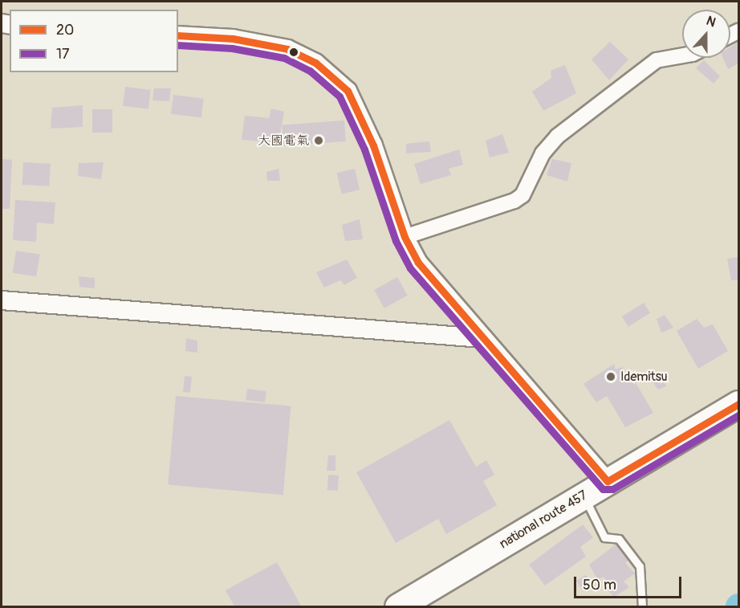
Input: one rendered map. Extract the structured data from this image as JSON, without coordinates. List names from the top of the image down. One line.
{"streets":{"highway":["national route 457"]},"places":["大國電氣","Idemitsu"],"lines":["transit line 20","transit line 17"],"legend":["20","17"],"scale_bar":"50 m","north":"top"}
